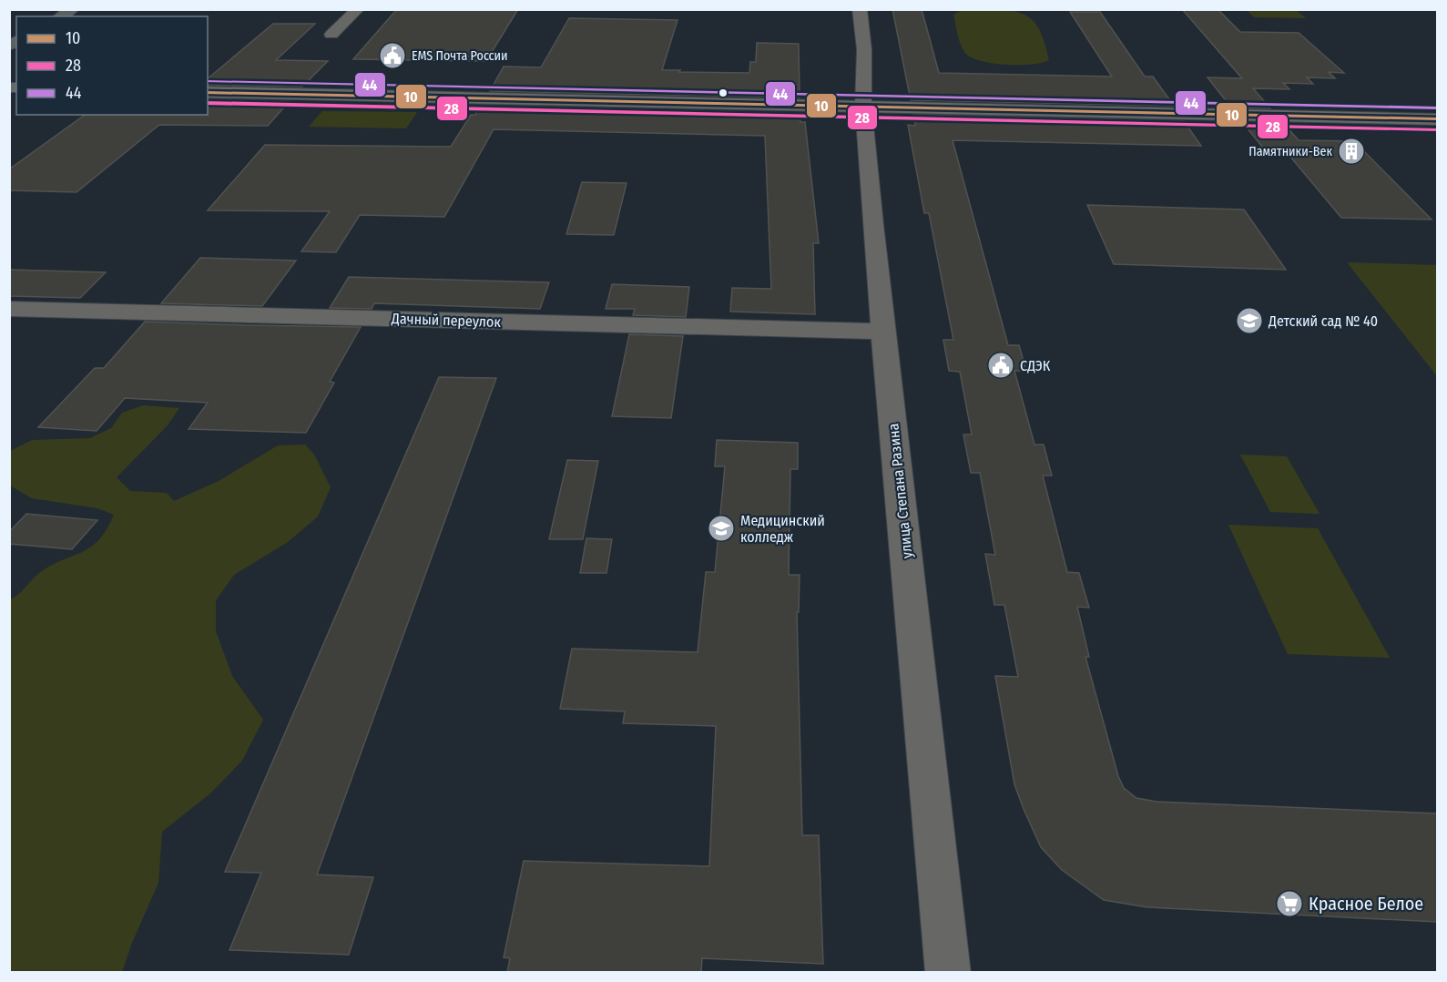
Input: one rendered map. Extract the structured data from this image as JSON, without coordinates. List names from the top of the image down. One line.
{"streets":{"street":["Дачный переулок","улица Степана Разина"]},"crossings":[["Дачный переулок","улица Степана Разина"]],"places":{"public building":["EMS Почта России","СДЭК"],"building":["Памятники-Век"],"school or university":["Детский сад № 40","Медицинский колледж"],"supermarket":["Красное Белое"]},"lines":["transit line 44","transit line 10","transit line 28"],"legend":["10","28","44"]}
